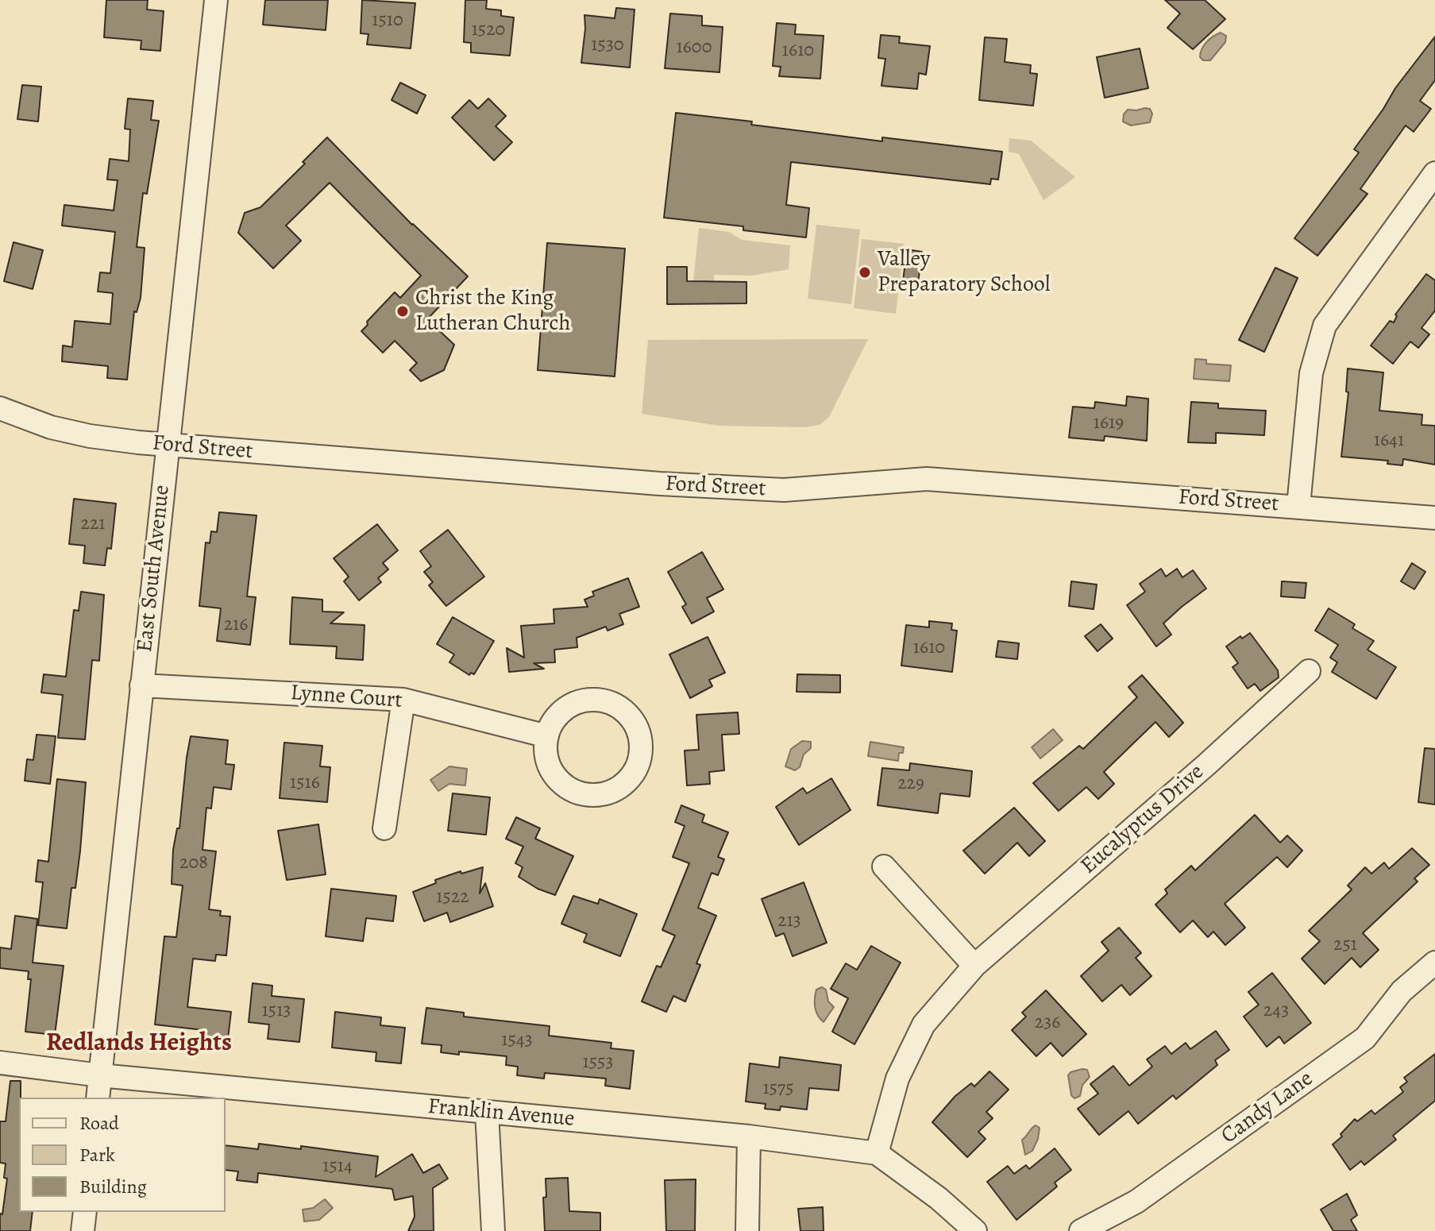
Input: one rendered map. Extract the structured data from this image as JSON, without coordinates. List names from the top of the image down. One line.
{"streets":{"street":["Ford Street","East South Avenue","Lynne Court","Eucalyptus Drive","Candy Lane","Franklin Avenue"]},"crossings":[["Ford Street","East South Avenue"],["East South Avenue","Lynne Court"],["East South Avenue","Franklin Avenue"],["Eucalyptus Drive","Franklin Avenue"]],"districts":["Redlands Heights"],"places":["Valley Preparatory School","Christ the King Lutheran Church"],"house_numbers":["1510","1520","1530","1600","1610","1619","1641","221","216","1610","1516","229","208","1522","213","251","1513","243","236","1543","1553","1575","1514"],"legend":["Road","Park","Building"]}
